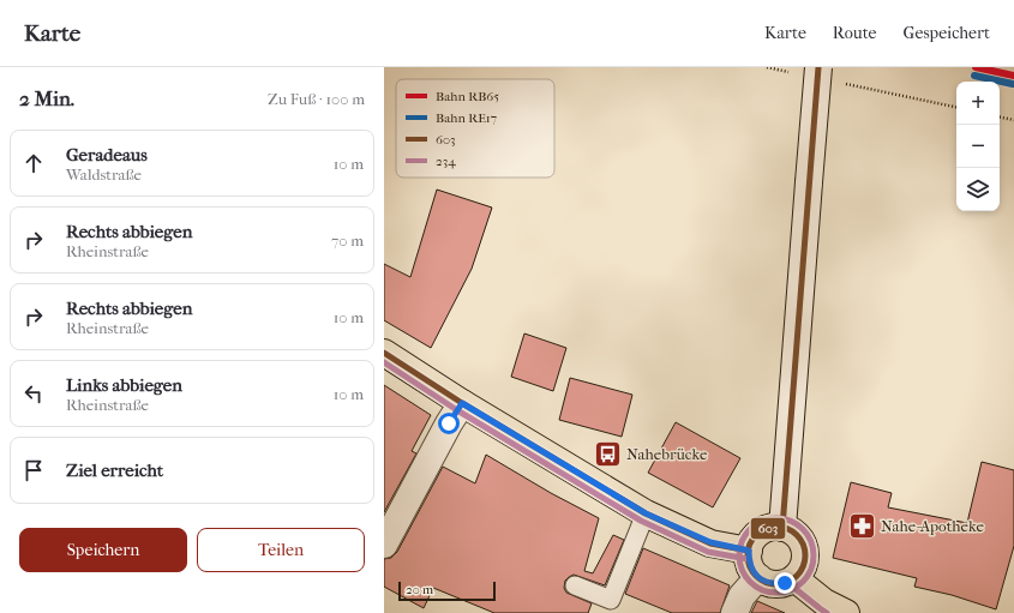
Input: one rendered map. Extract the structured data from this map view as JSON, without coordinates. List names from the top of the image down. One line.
{"places":{"bus stop":["Nahebrücke"],"pharmacy":["Nahe-Apotheke"]},"lines":["rail line RB65","transit line 603","rail line RE17","transit line 234"],"legend":["Bahn RB65","Bahn RE17","603","234"],"scale_bar":"20 m","page":{"header":"Karte","nav":["Karte","Route","Gespeichert"],"heading":["2 Min.","Zu Fuß · 100 m"],"map_buttons":["+","−"],"list":[["Geradeaus","Waldstraße","10 m"],["Rechts abbiegen","Rheinstraße","70 m"],["Rechts abbiegen","Rheinstraße","10 m"],["Links abbiegen","Rheinstraße","10 m"],"Ziel erreicht"],"buttons":["Speichern","Teilen"],"scale":"20 m"}}
